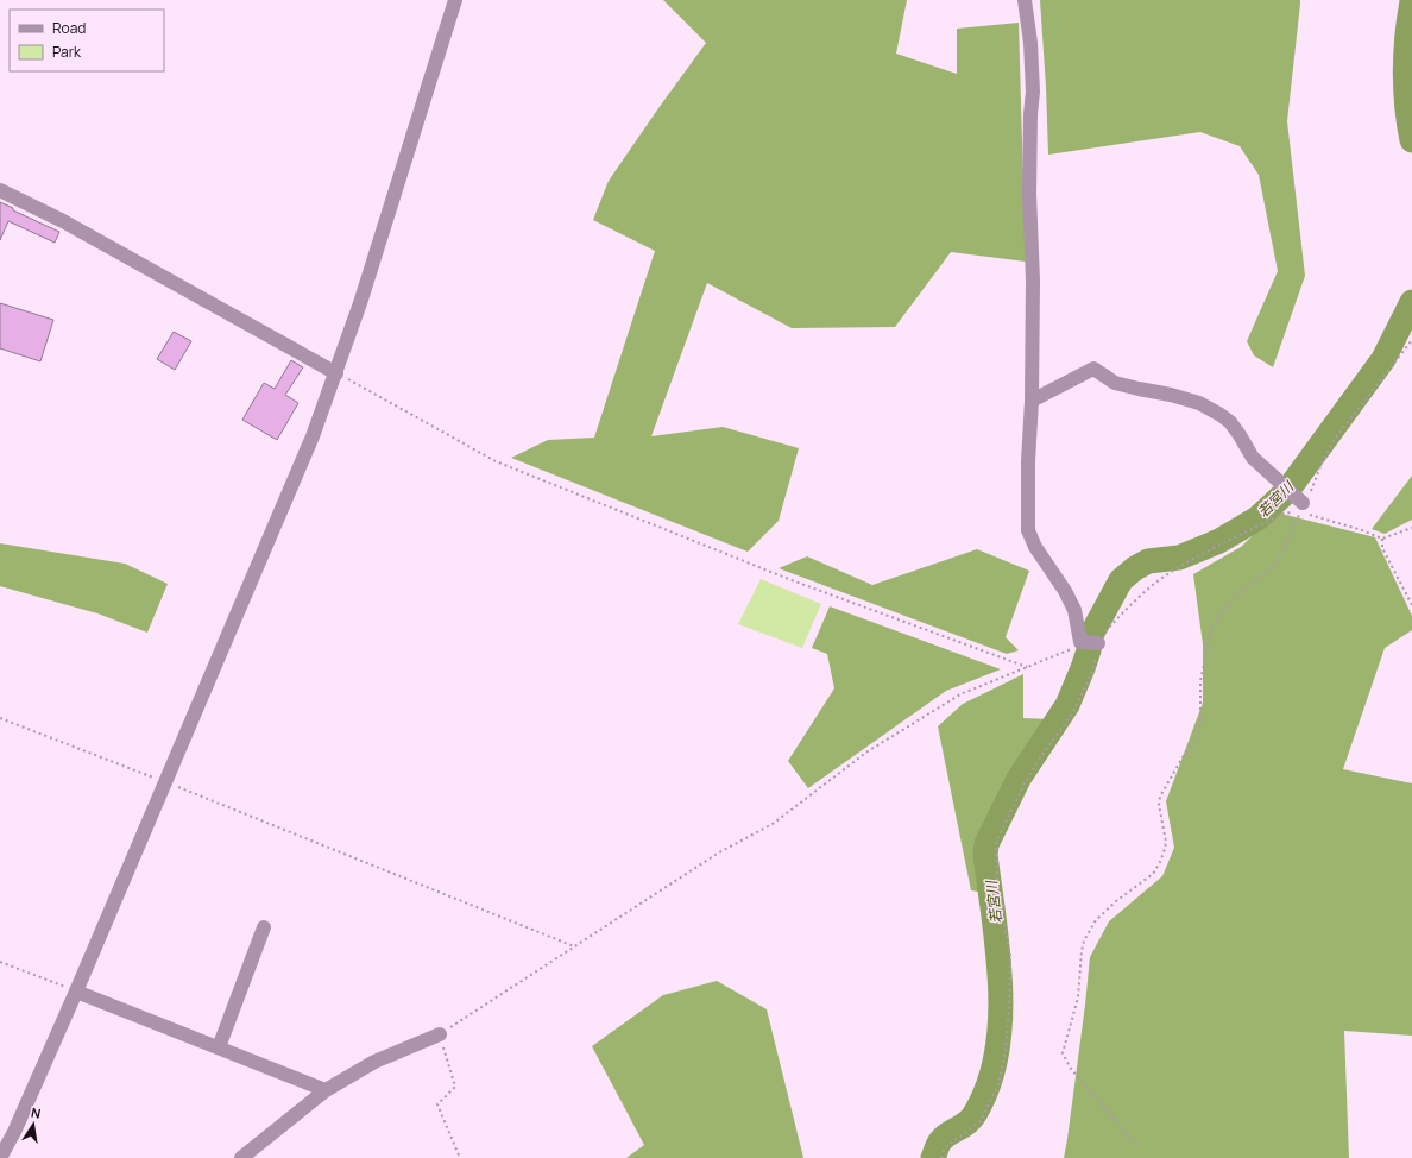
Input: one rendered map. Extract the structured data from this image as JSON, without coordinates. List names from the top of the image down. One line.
{"water":["若宮川"],"legend":["Road","Park"],"north":"top"}
